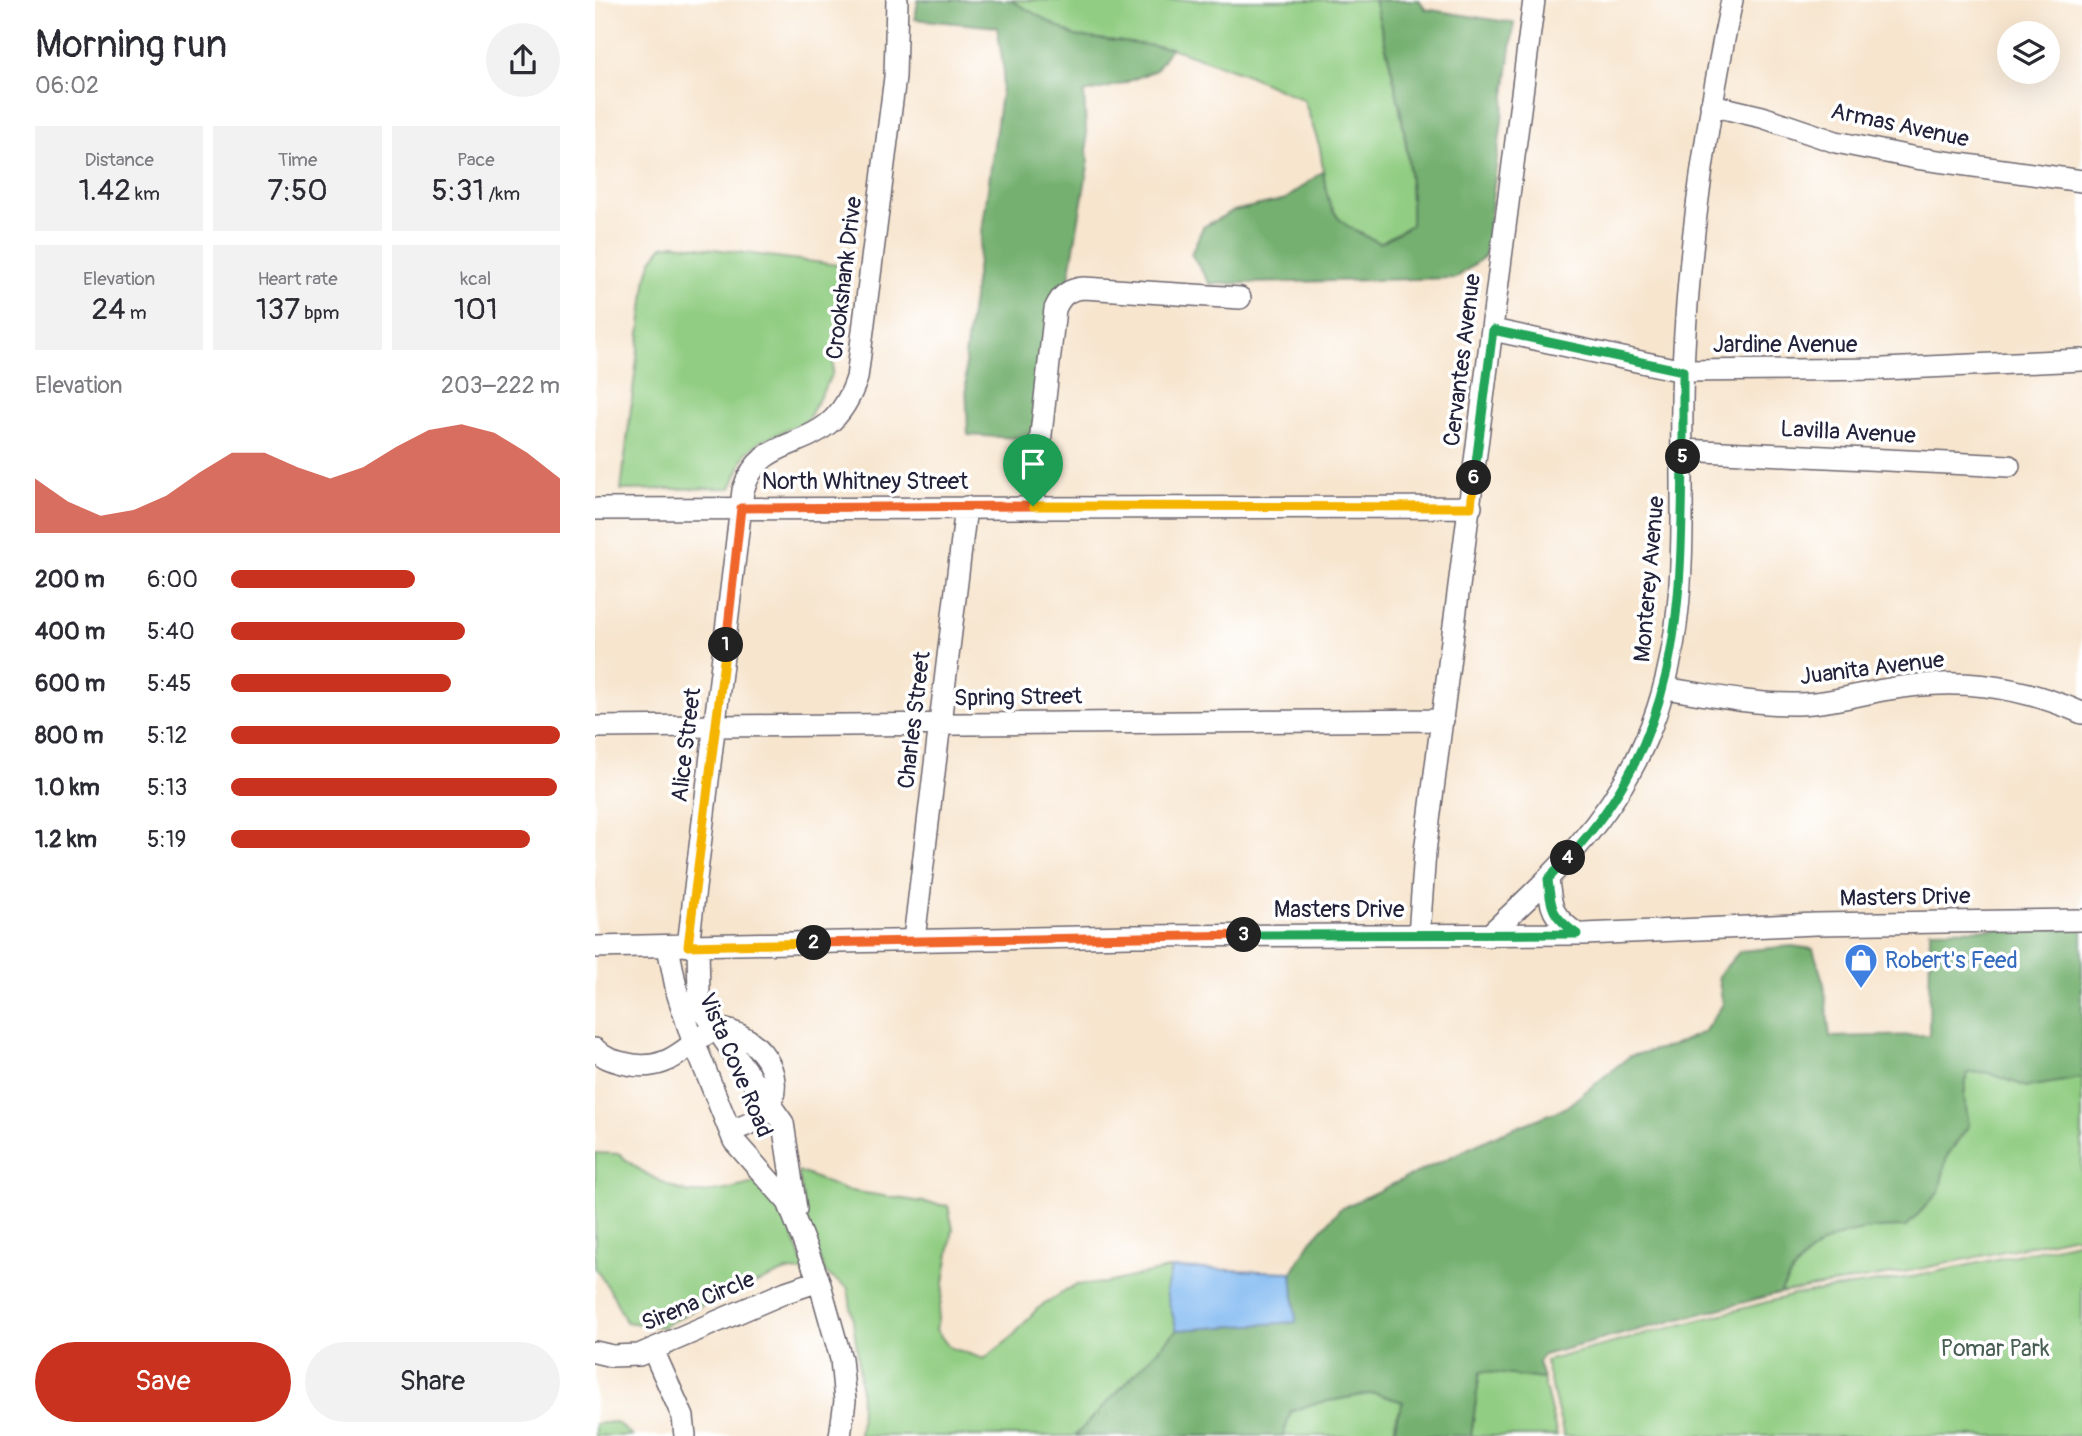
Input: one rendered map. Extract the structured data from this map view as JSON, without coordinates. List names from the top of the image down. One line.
{"streets":{"street":["Armas Avenue","Crookshank Drive","Jardine Avenue","Cervantes Avenue","Lavilla Avenue","North Whitney Street","Monterey Avenue","Juanita Avenue","Spring Street","Charles Street","Alice Street","Masters Drive","Vista Cove Road","Sirena Circle"]},"crossings":[["Armas Avenue","Monterey Avenue"],["Crookshank Drive","North Whitney Street"],["Crookshank Drive","Alice Street"],["Jardine Avenue","Cervantes Avenue"],["Jardine Avenue","Monterey Avenue"],["Cervantes Avenue","North Whitney Street"],["Cervantes Avenue","Spring Street"],["Cervantes Avenue","Masters Drive"],["Lavilla Avenue","Monterey Avenue"],["North Whitney Street","Charles Street"],["North Whitney Street","Alice Street"],["Monterey Avenue","Juanita Avenue"],["Monterey Avenue","Masters Drive"],["Spring Street","Charles Street"],["Spring Street","Alice Street"],["Charles Street","Masters Drive"],["Alice Street","Masters Drive"],["Alice Street","Vista Cove Road"],["Masters Drive","Vista Cove Road"],["Vista Cove Road","Sirena Circle"]],"parks":["Pomar Park"],"places":{"shop":["Robert's Feed"]},"page":{"heading":["Morning run","06:02"],"stats":[["Distance","1.42 km"],["Time","7:50"],["Pace","5:31 /km"],["Elevation","24 m"],["Heart rate","137 bpm"],["kcal","101"]],"chart":["Elevation","203–222 m"],"pins":["5","6","1","4","3","2"],"list":[{"name":"200 m","note":"6:00"},{"name":"400 m","note":"5:40"},{"name":"600 m","note":"5:45"},{"name":"800 m","note":"5:12"},{"name":"1.0 km","note":"5:13"},{"name":"1.2 km","note":"5:19"}],"buttons":["Save","Share"]}}
